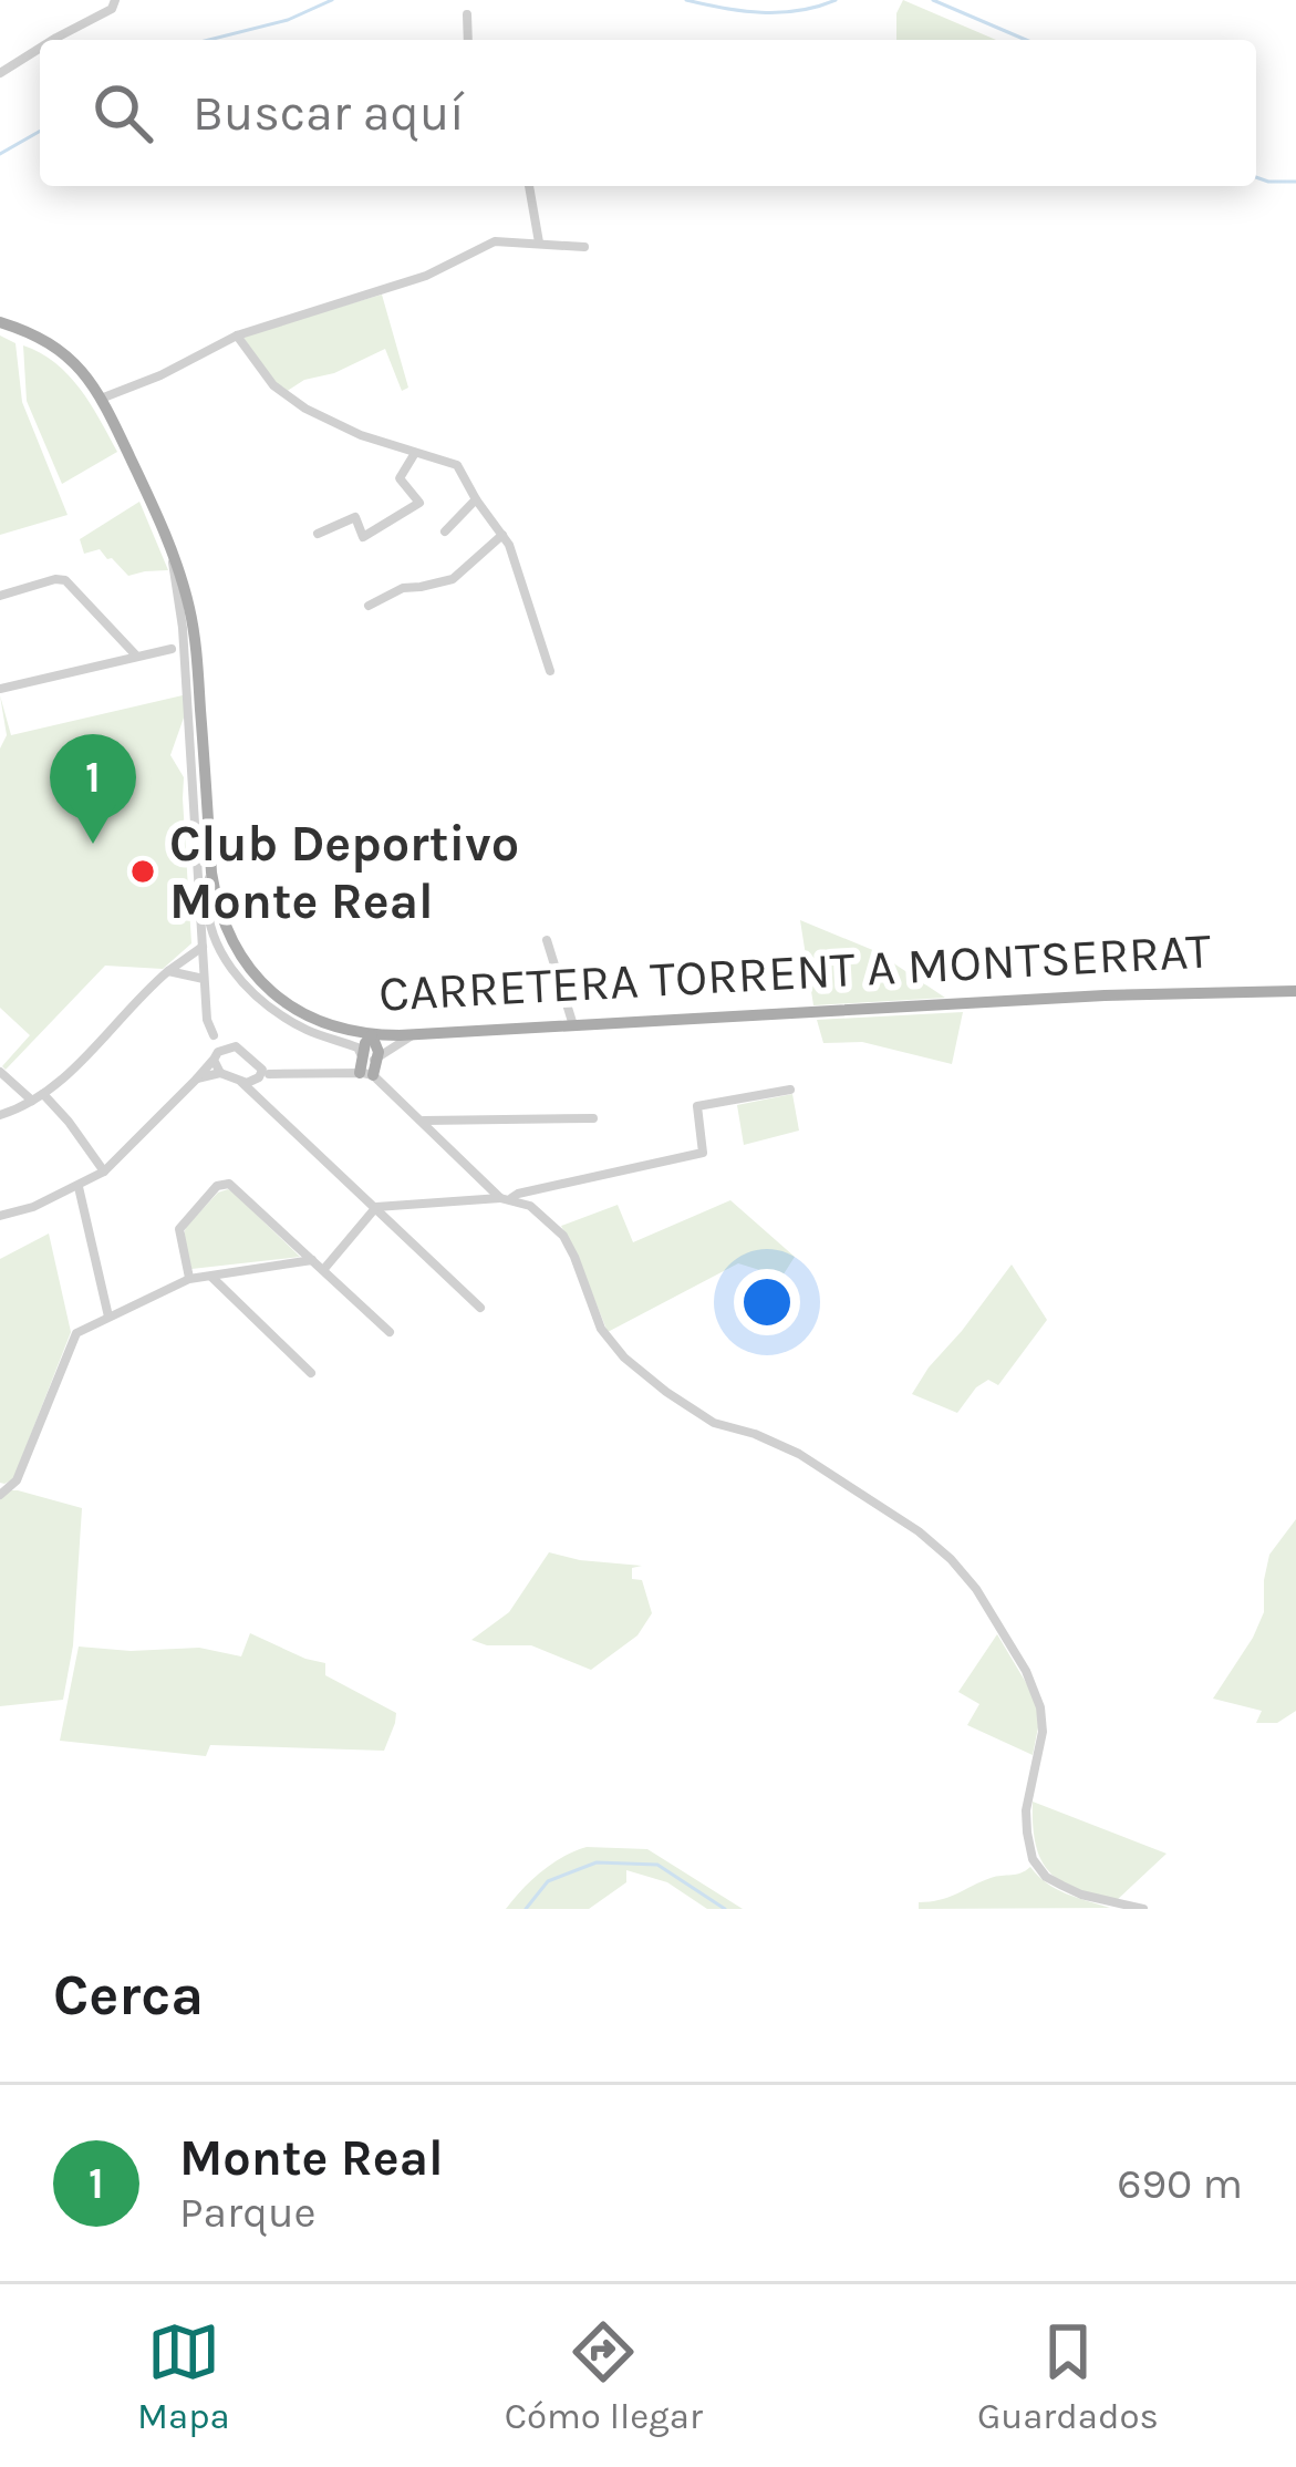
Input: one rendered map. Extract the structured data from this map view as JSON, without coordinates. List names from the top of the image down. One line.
{"streets":{"main road":["CARRETERA TORRENT A MONTSERRAT"]},"places":["Club Deportivo Monte Real"],"page":{"search":"Buscar aquí","pins":"1","heading":"Cerca","list":[{"mark":"1","name":"Monte Real","note":"Parque","value":"690 m"}],"nav":["Mapa","Cómo llegar","Guardados"]}}
